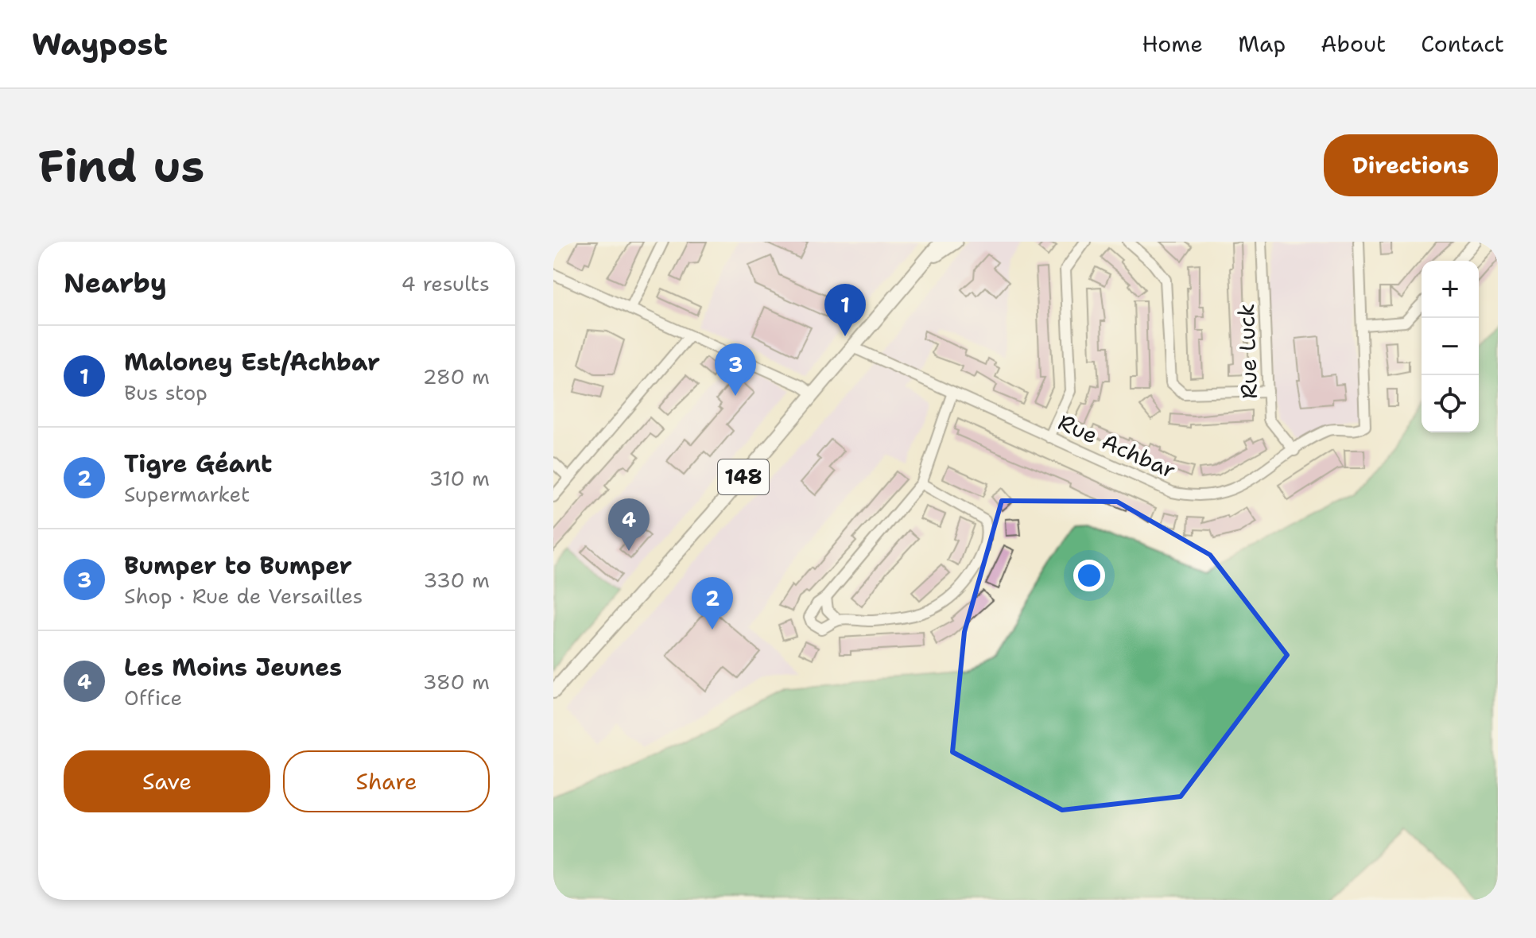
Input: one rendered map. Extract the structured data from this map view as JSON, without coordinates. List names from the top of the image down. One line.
{"streets":{"main road":["148"],"street":["Rue Luck","Rue Achbar"]},"crossings":[["Rue Luck","Rue Achbar"],["Rue Achbar","148"]],"page":{"header":"Waypost","nav":["Home","Map","About","Contact"],"buttons":["Directions",["Save","Share"]],"title":"Find us","heading":["Nearby","4 results"],"map_buttons":["+","−"],"pins":["1","3","4","2"],"list":[{"mark":"1","name":"Maloney Est/Achbar","note":"Bus stop","value":"280 m"},{"mark":"2","name":"Tigre Géant","note":"Supermarket","value":"310 m"},{"mark":"3","name":"Bumper to Bumper","note":"Shop · Rue de Versailles","value":"330 m"},{"mark":"4","name":"Les Moins Jeunes","note":"Office","value":"380 m"}]}}
